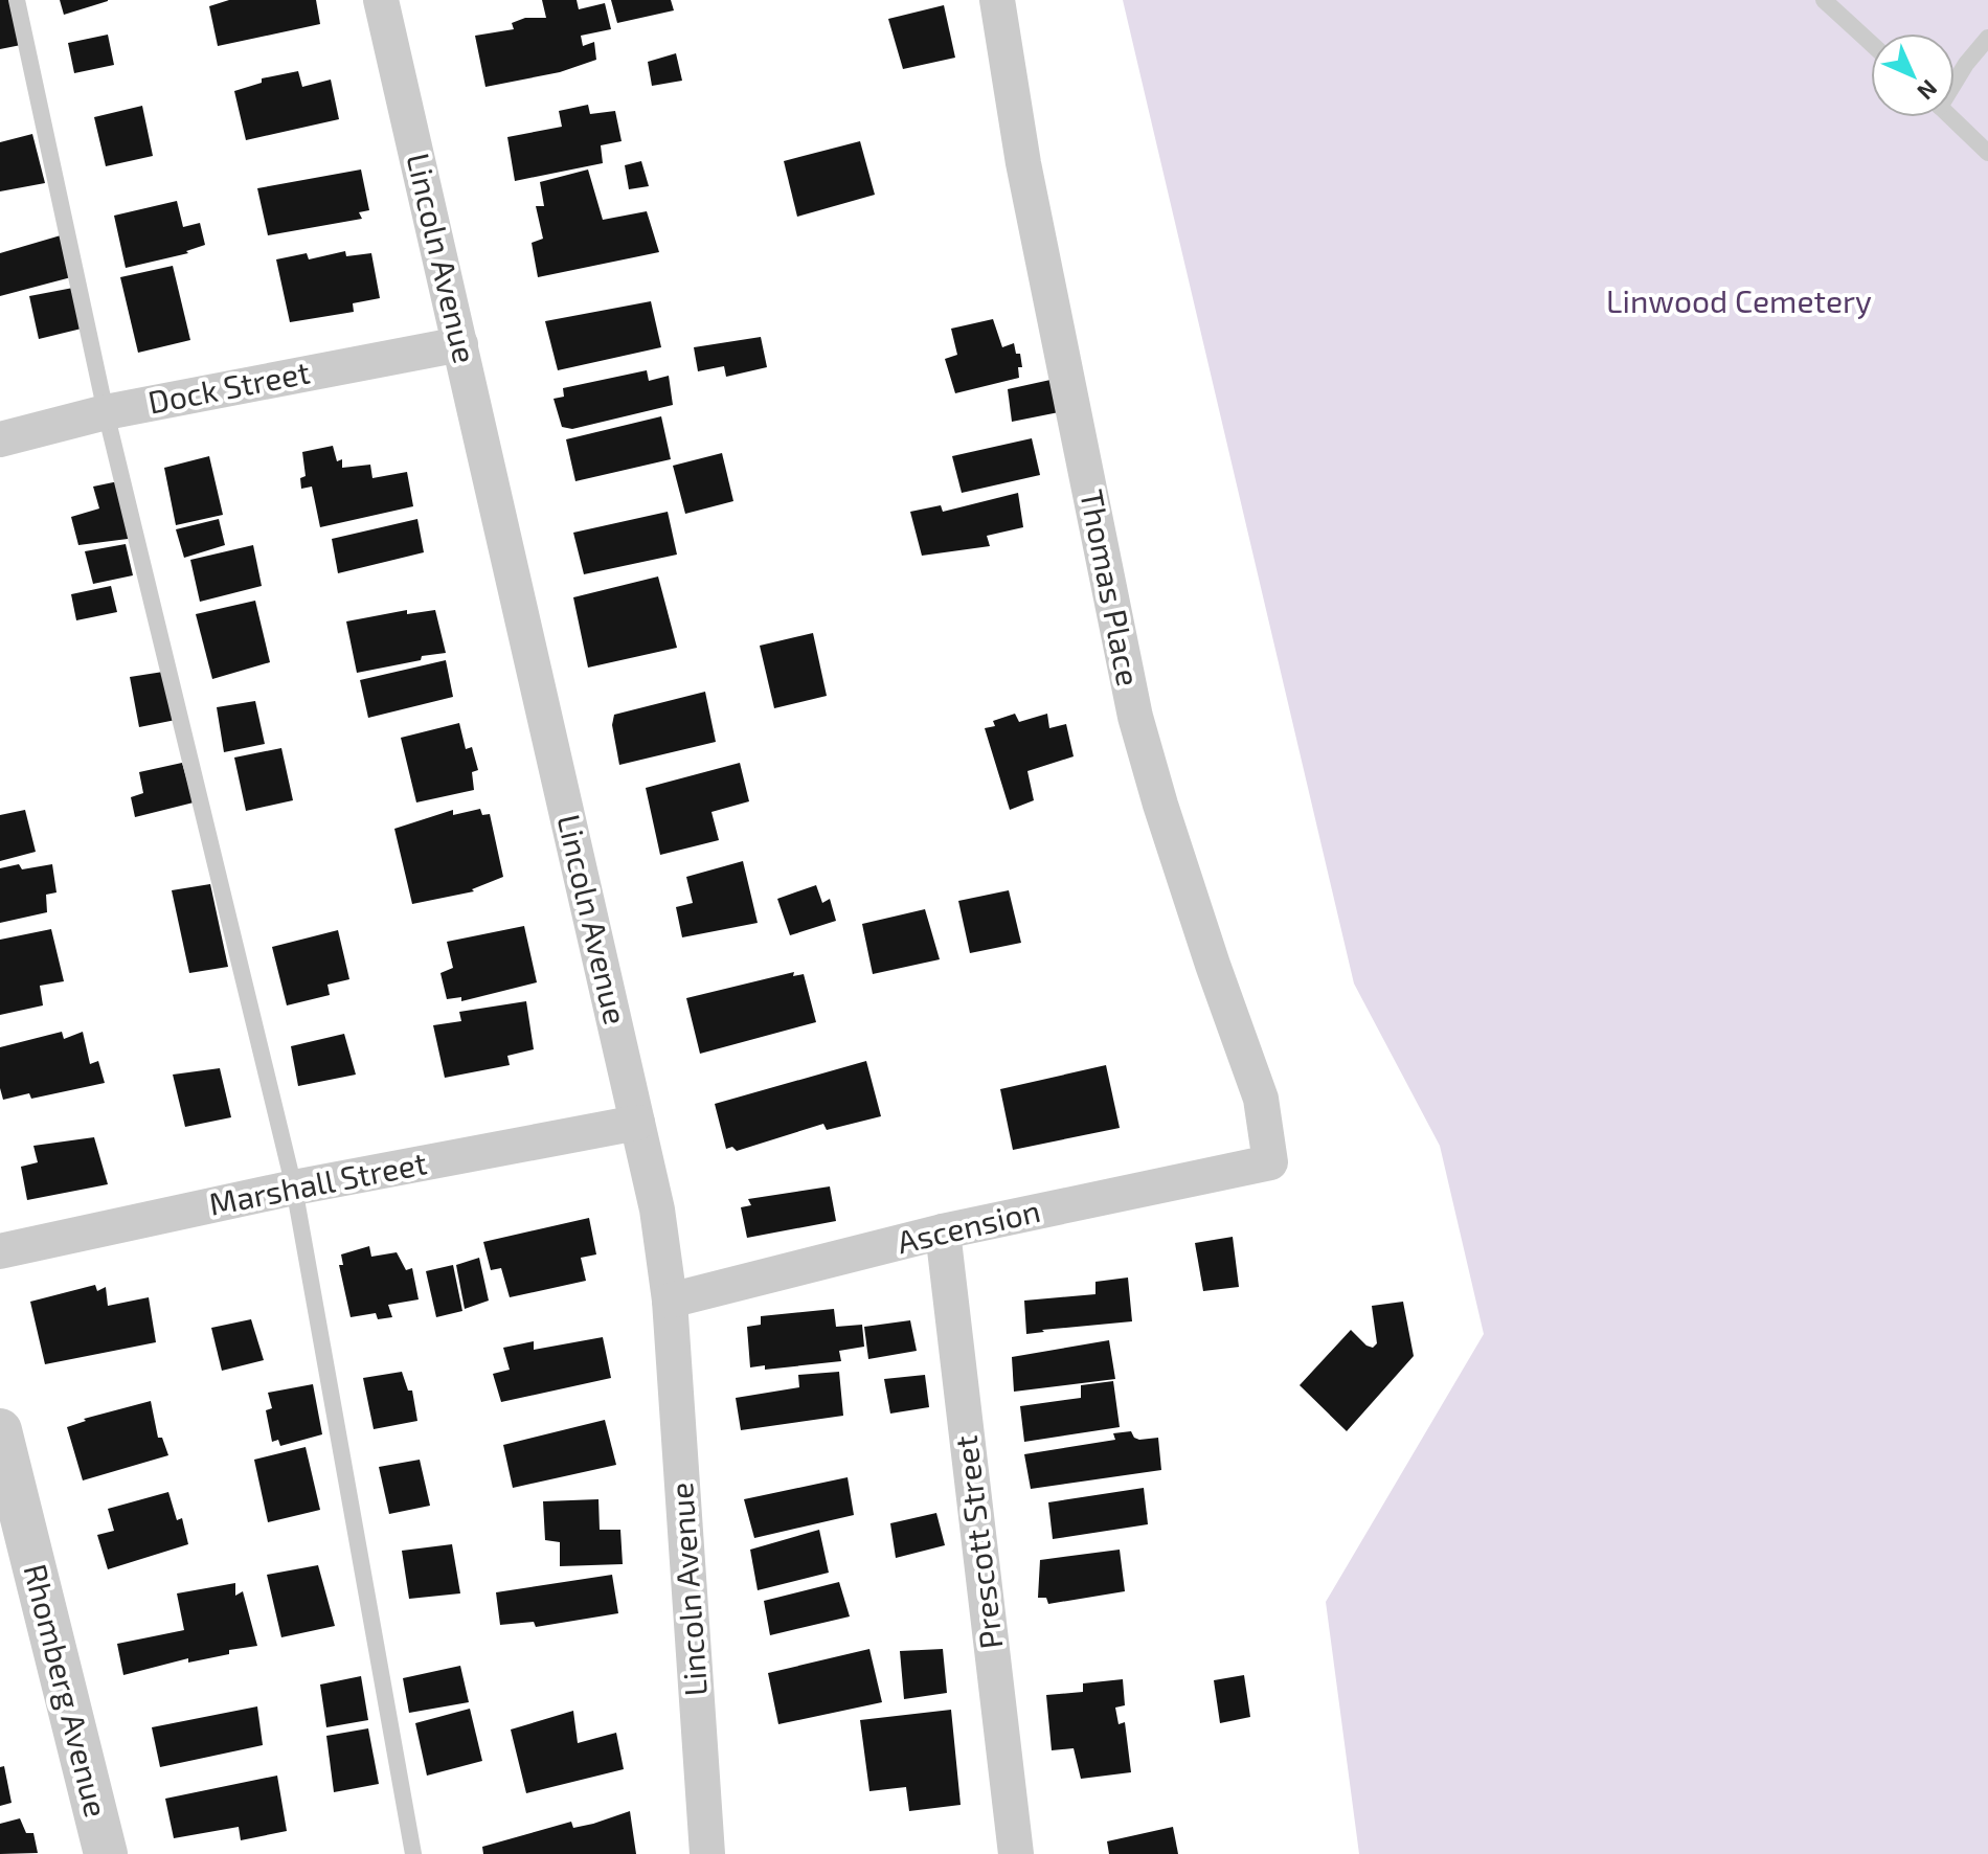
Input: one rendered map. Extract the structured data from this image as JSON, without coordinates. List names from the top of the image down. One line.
{"streets":{"street":["Lincoln Avenue","Dock Street","Thomas Place","Marshall Street","Ascension","Prescott Street","Rhomberg Avenue"]},"crossings":[["Lincoln Avenue","Dock Street"],["Lincoln Avenue","Marshall Street"],["Lincoln Avenue","Ascension"],["Thomas Place","Ascension"],["Ascension","Prescott Street"]],"parks":["Linwood Cemetery"],"north":"bottom right"}
